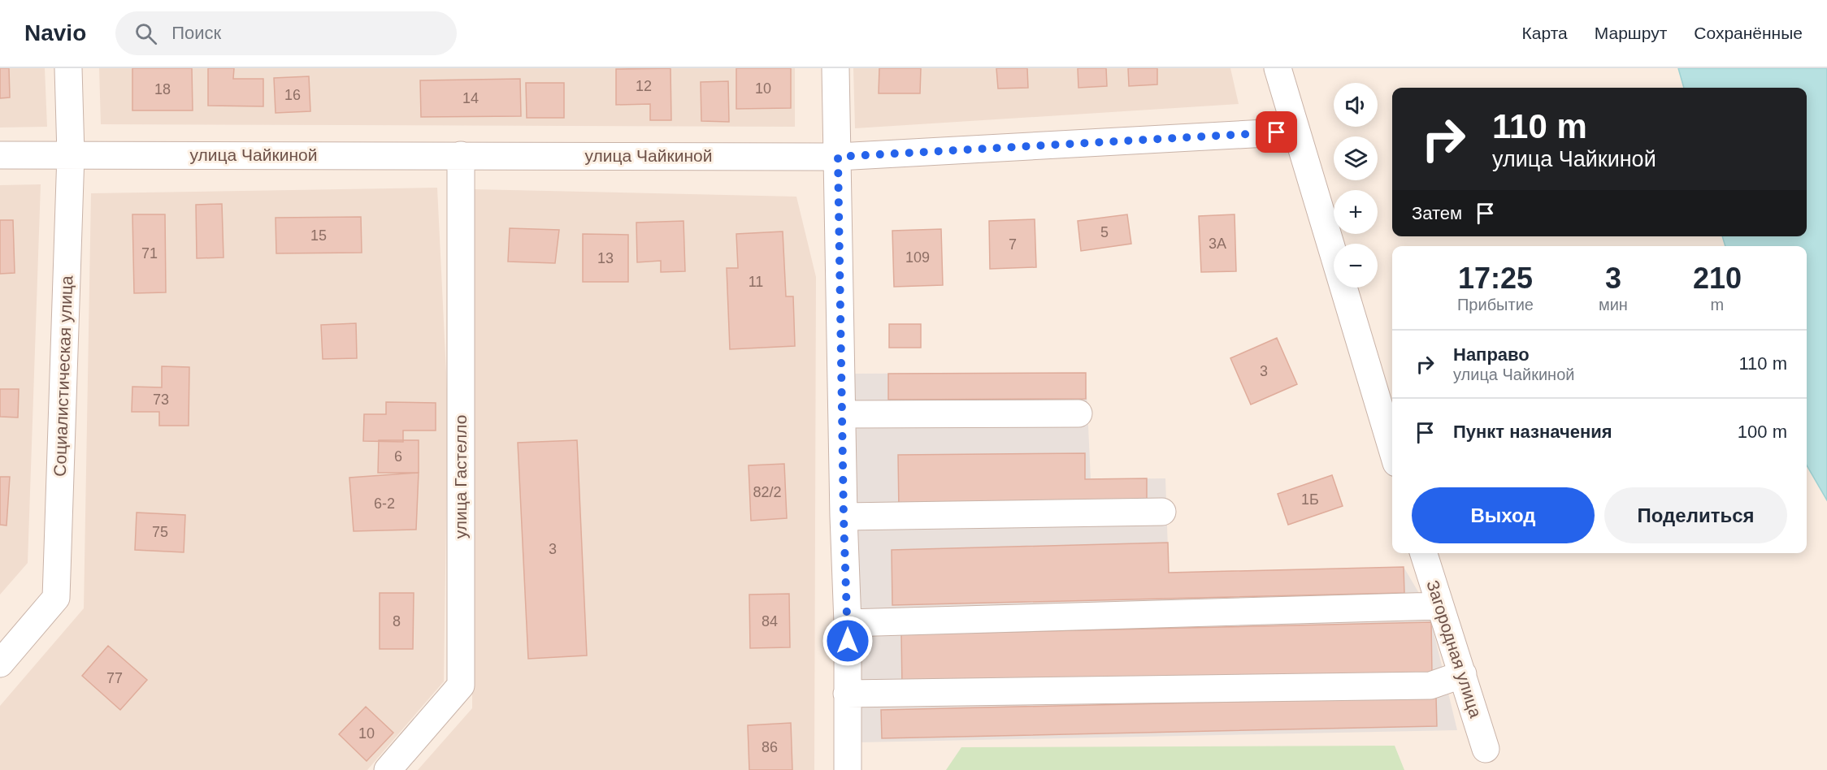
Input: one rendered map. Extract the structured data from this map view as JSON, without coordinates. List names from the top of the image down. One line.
{"streets":{"street":["улица Чайкиной","Социалистическая улица","улица Гастелло","Загородная улица"]},"crossings":[["улица Чайкиной","Социалистическая улица"],["улица Чайкиной","улица Гастелло"]],"house_numbers":["12","10","18","16","14","5","15","3А","7","71","109","13","11","3","73","6","82/2","1Б","6-2","75","3","8","84","77","10","86"],"page":{"header":"Navio","search":"Поиск","nav":["Карта","Маршрут","Сохранённые"],"map_buttons":["+","−"],"turn":["110 m","улица Чайкиной"],"then":"Затем","eta":["17:25","Прибытие","3","мин","210","m"],"list":[{"name":"Направо","note":"улица Чайкиной","value":"110 m"},{"name":"Пункт назначения","value":"100 m"}],"buttons":["Выход","Поделиться"]}}
